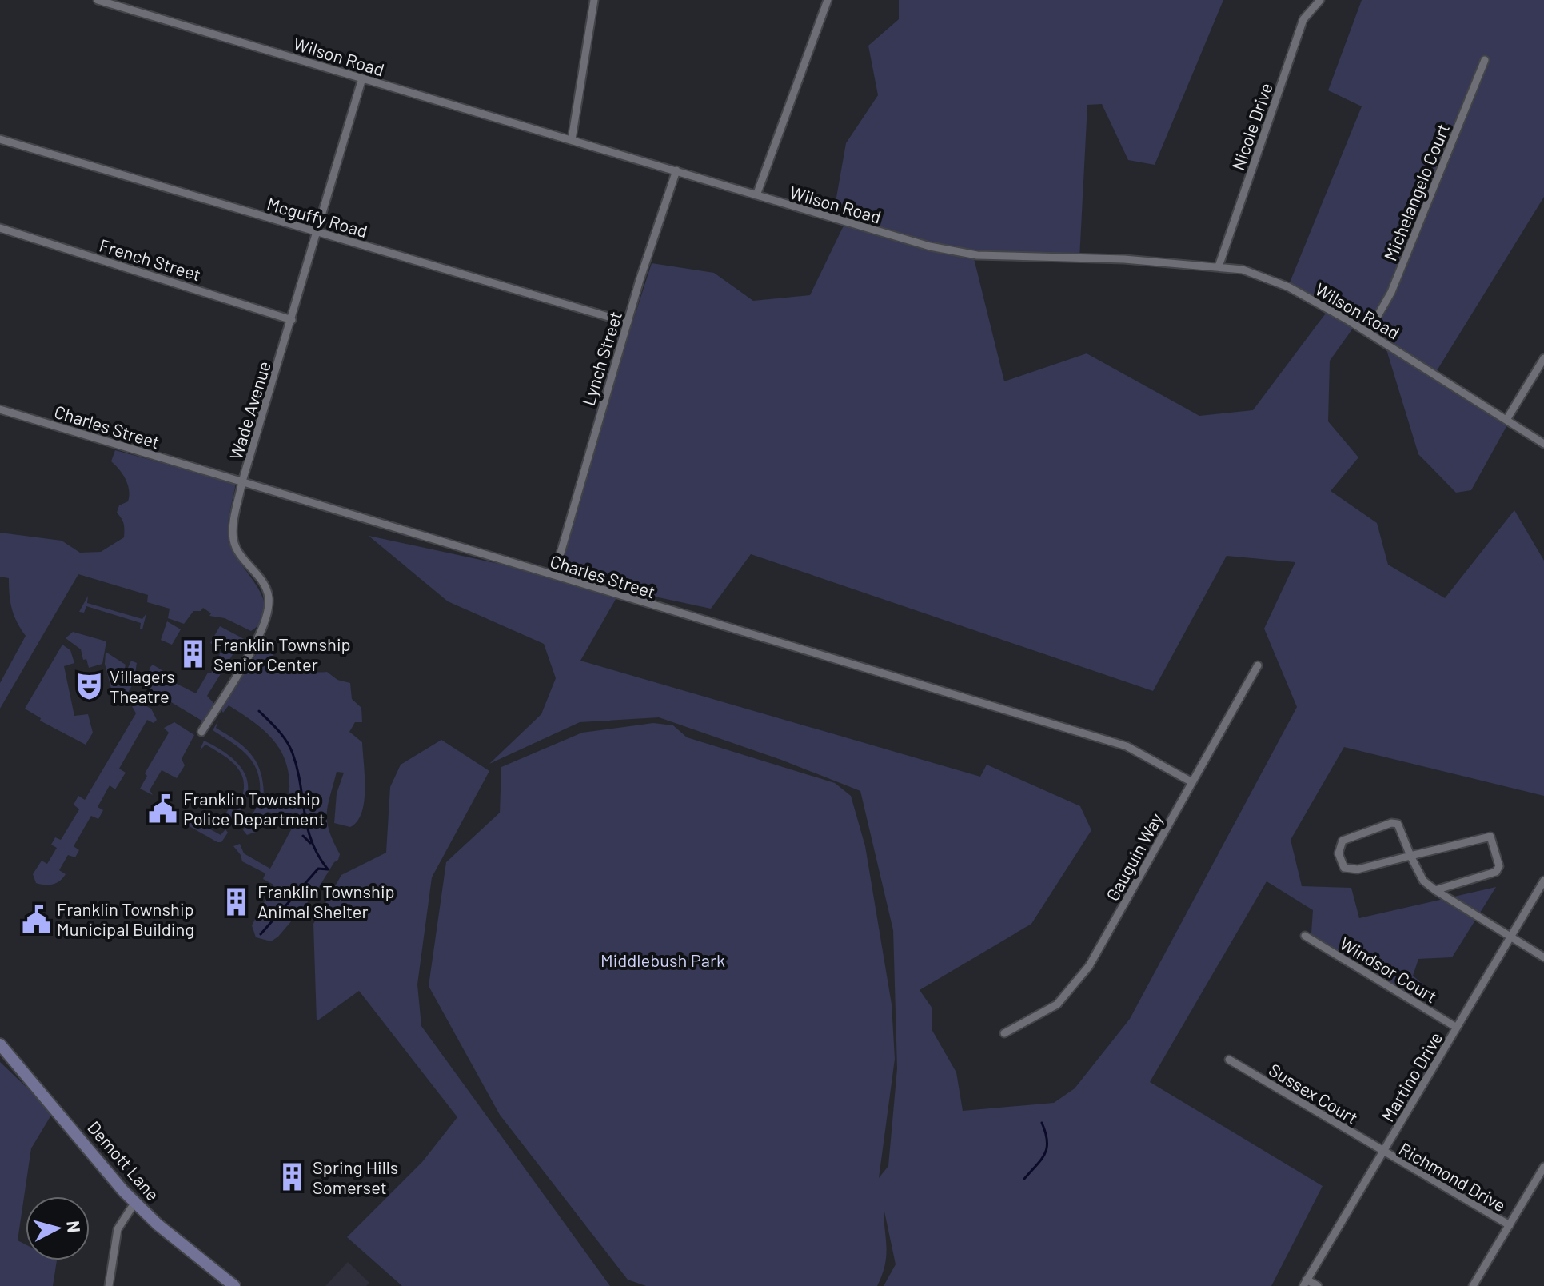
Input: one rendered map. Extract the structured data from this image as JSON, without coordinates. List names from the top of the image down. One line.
{"streets":{"street":["Wilson Road","Nicole Drive","Michelangelo Court","Mcguffy Road","French Street","Lynch Street","Wade Avenue","Charles Street","Gauguin Way","Windsor Court","Martino Drive","Sussex Court","Demott Lane","Richmond Drive"]},"crossings":[["Wilson Road","Nicole Drive"],["Wilson Road","Michelangelo Court"],["Wilson Road","Lynch Street"],["Wilson Road","Wade Avenue"],["Mcguffy Road","Lynch Street"],["Mcguffy Road","Wade Avenue"],["French Street","Wade Avenue"],["Wade Avenue","Charles Street"],["Charles Street","Gauguin Way"],["Windsor Court","Martino Drive"],["Martino Drive","Sussex Court"],["Martino Drive","Richmond Drive"],["Sussex Court","Richmond Drive"]],"parks":["Middlebush Park"],"places":{"building":["Franklin Township Senior Center","Franklin Township Animal Shelter","Spring Hills Somerset"],"theatre":["Villagers Theatre"],"public building":["Franklin Township Police Department","Franklin Township Municipal Building"]},"north":"right"}
